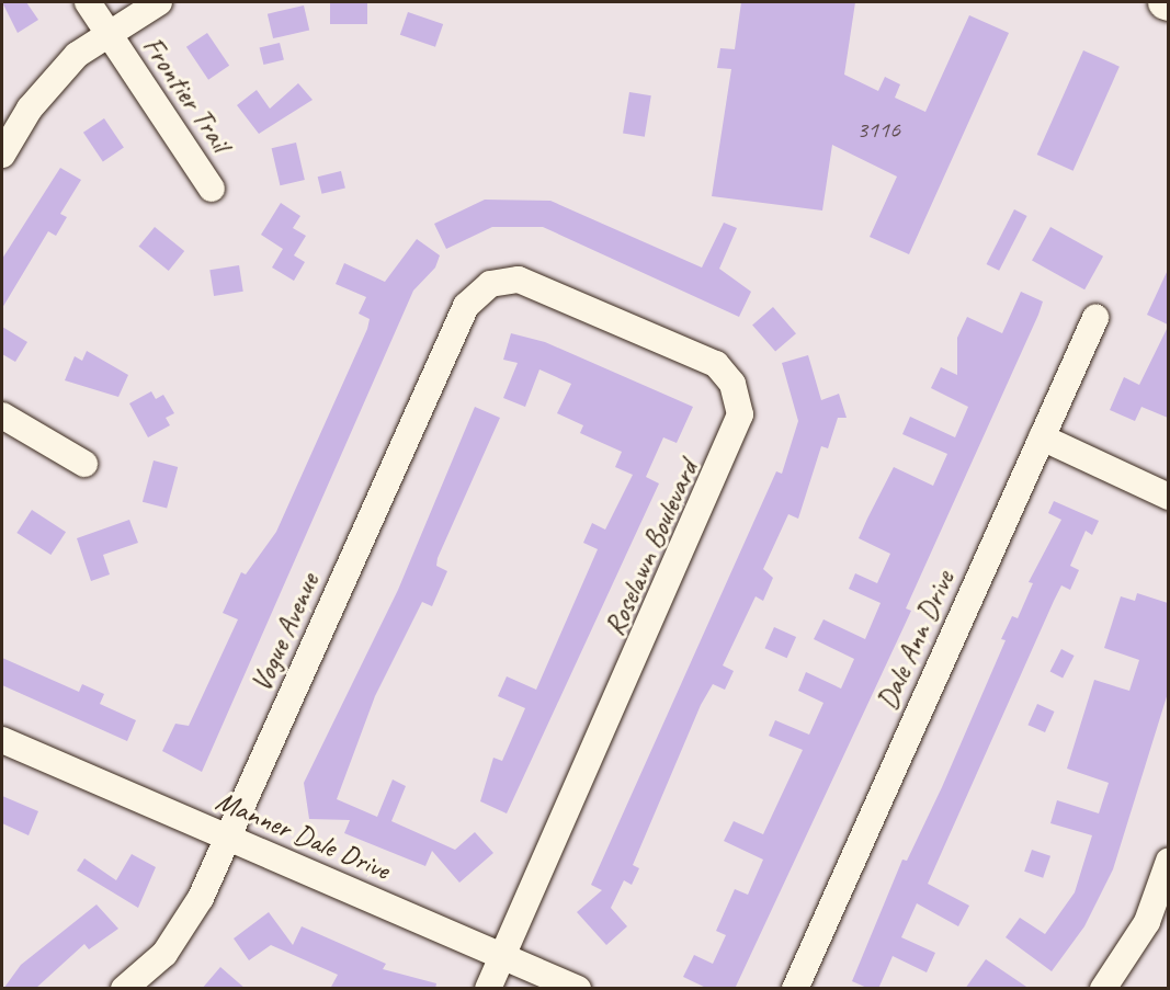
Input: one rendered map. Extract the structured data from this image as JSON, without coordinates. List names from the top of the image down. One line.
{"streets":{"street":["Frontier Trail","Roselawn Boulevard","Vogue Avenue","Dale Ann Drive","Manner Dale Drive"]},"crossings":[["Roselawn Boulevard","Vogue Avenue"],["Roselawn Boulevard","Manner Dale Drive"],["Vogue Avenue","Manner Dale Drive"]],"house_numbers":["3116"]}
